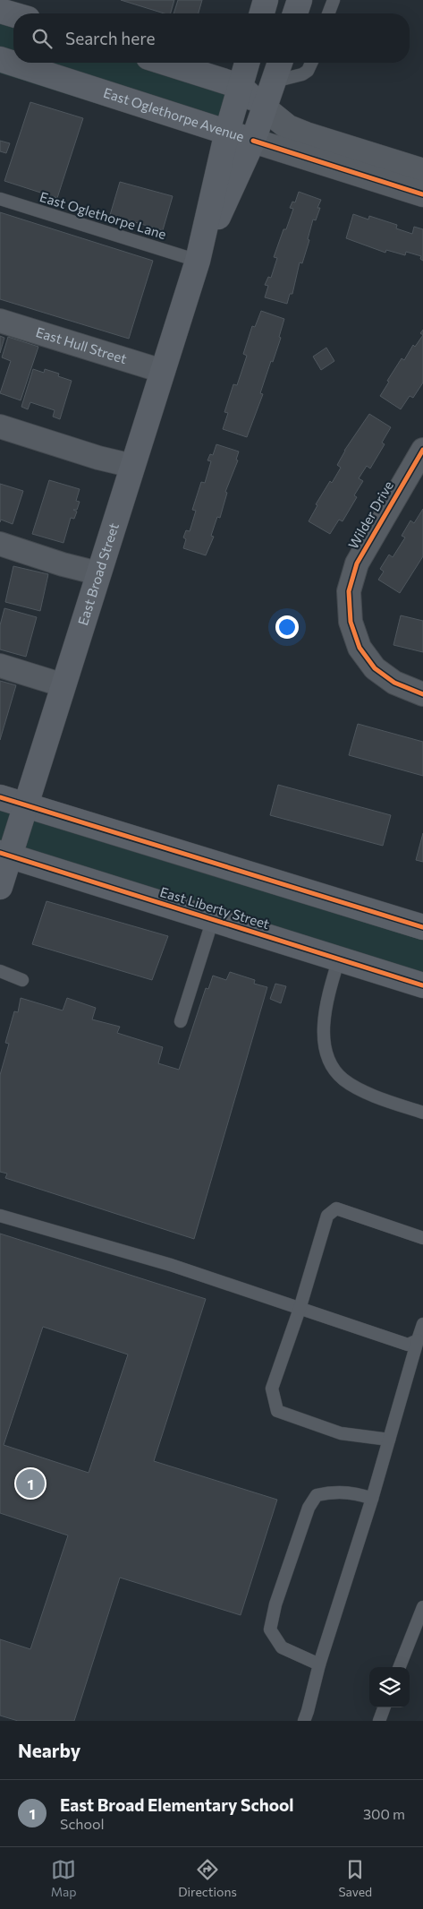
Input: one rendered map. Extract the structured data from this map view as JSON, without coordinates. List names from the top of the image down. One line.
{"streets":{"main road":["East Oglethorpe Avenue","East Broad Street","East Liberty Street"],"street":["East Hull Street","Wilder Drive"],"lane":["East Oglethorpe Lane"]},"crossings":[["East Oglethorpe Avenue","East Broad Street"],["East Oglethorpe Lane","East Broad Street"],["East Hull Street","East Broad Street"],["East Broad Street","East Liberty Street"]],"page":{"search":"Search here","pins":"1","heading":"Nearby","list":[{"mark":"1","name":"East Broad Elementary School","note":"School","value":"300 m"}],"nav":["Map","Directions","Saved"]}}
